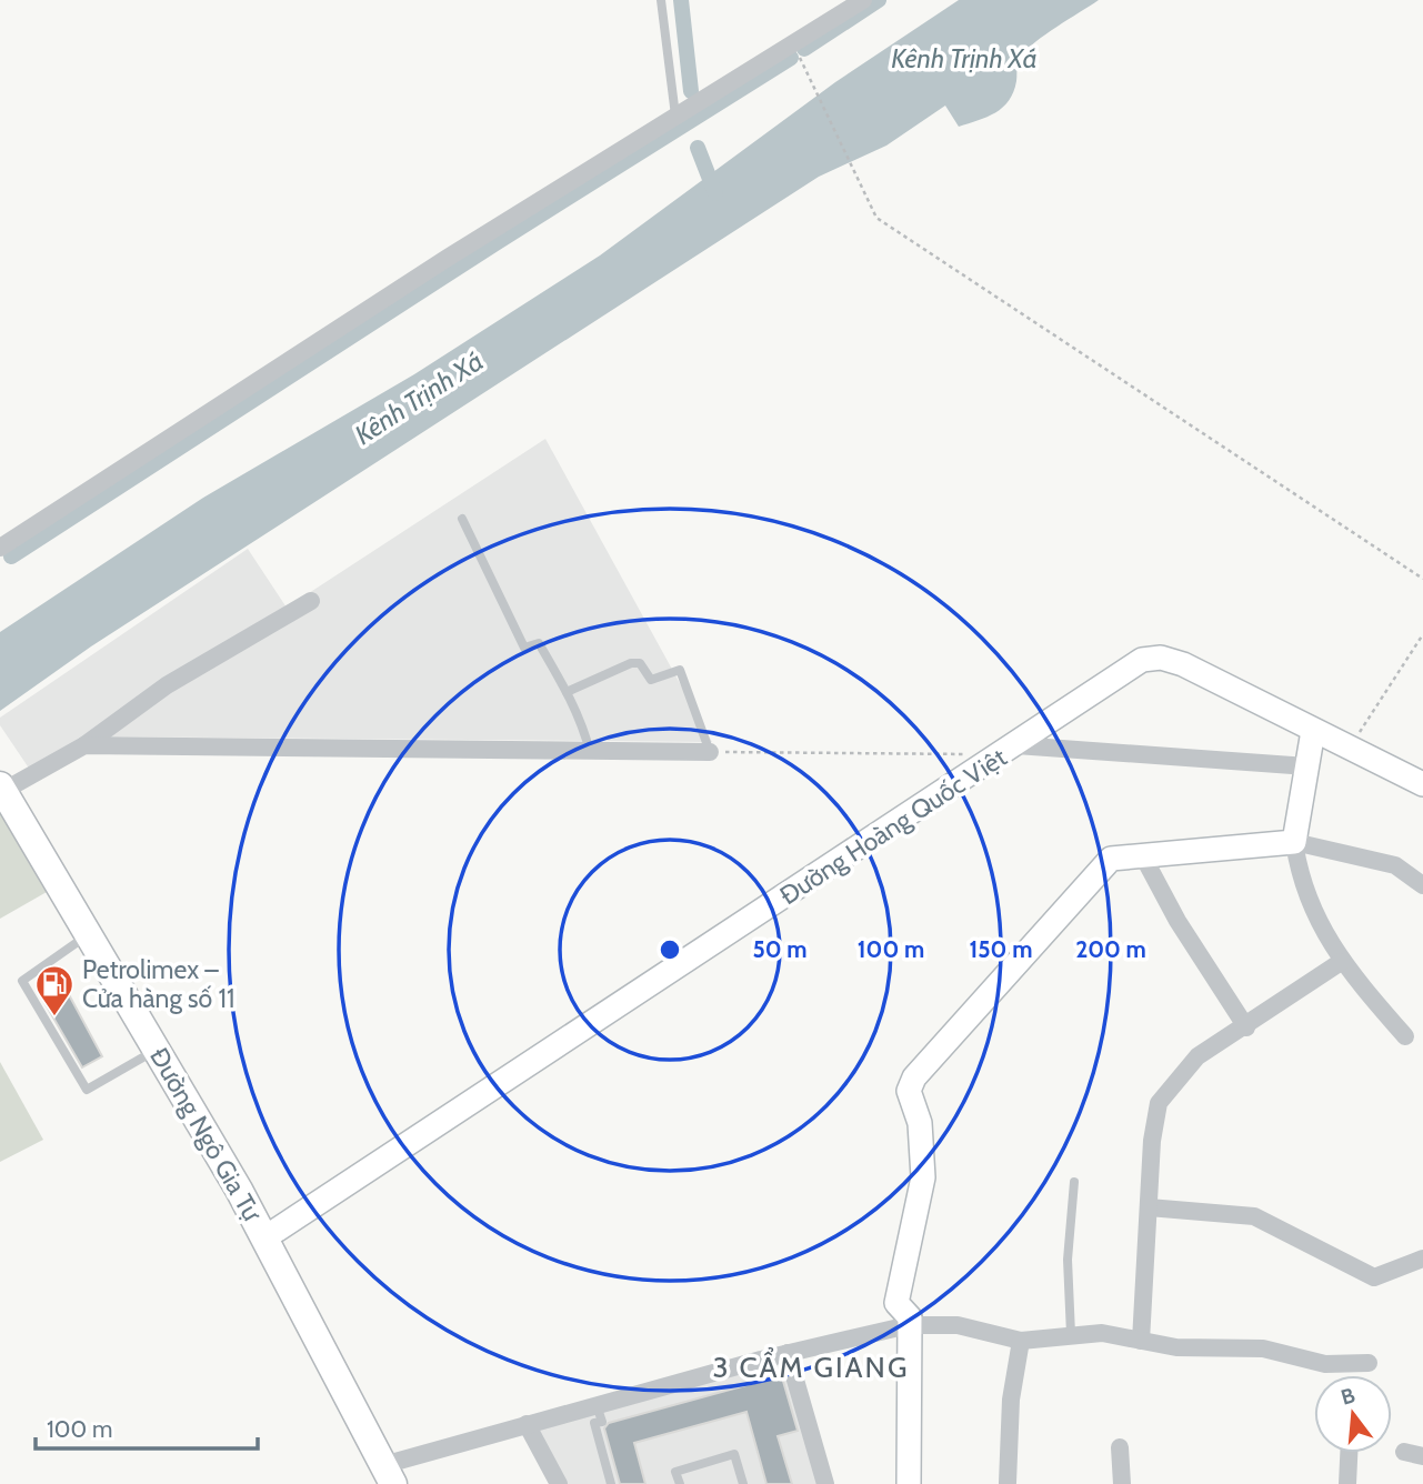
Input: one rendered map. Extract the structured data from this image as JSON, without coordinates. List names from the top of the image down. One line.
{"streets":{"main road":["Đường Ngô Gia Tự"],"street":["Đường Hoàng Quốc Việt"]},"crossings":[["Đường Hoàng Quốc Việt","Đường Ngô Gia Tự"]],"districts":["3 CẨM GIANG"],"water":["Kênh Trịnh Xá"],"places":{"fuel station":["Petrolimex – Cửa hàng số 11"]},"scale_bar":"100 m","north":"top","rings":["50 m","100 m","150 m","200 m"]}
